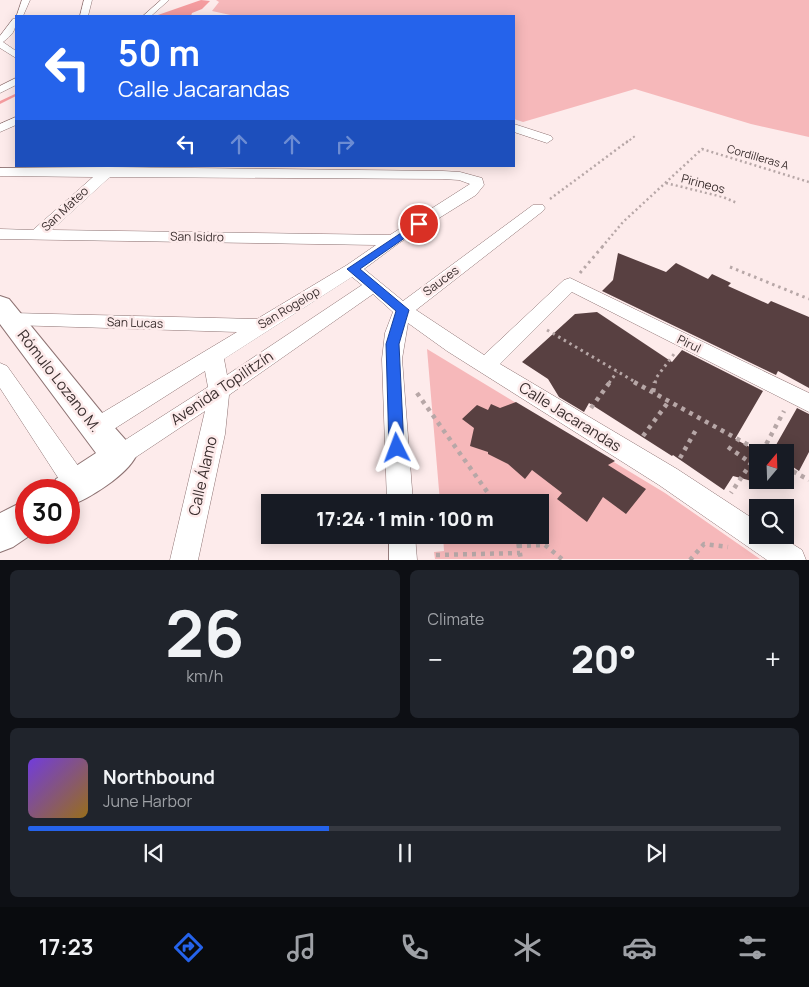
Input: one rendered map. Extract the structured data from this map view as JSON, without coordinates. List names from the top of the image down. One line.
{"streets":{"street":["San Mateo","San Isidro","Sauces","San Rogelop","San Lucas","Pirul","Rómulo Lozano M.","Avenida Topilitzín","Calle Jacarandas","Calle Álamo"],"path":["Cordilleras A","Pirineos"]},"crossings":[["Cordilleras A","Pirineos"],["San Mateo","San Isidro"],["San Mateo","San Rogelop"],["San Isidro","San Rogelop"],["Sauces","Calle Jacarandas"],["San Rogelop","San Lucas"],["San Rogelop","Rómulo Lozano M."],["San Rogelop","Calle Jacarandas"],["San Rogelop","Calle Álamo"],["San Lucas","Rómulo Lozano M."],["Rómulo Lozano M.","Avenida Topilitzín"],["Avenida Topilitzín","Calle Jacarandas"],["Avenida Topilitzín","Calle Álamo"]],"north":"top","page":{"turn":["50 m","Calle Jacarandas"],"limit":"30","trip":"17:24 · 1 min · 100 m","tile":[["26","km/h"],"Climate"],"heat":["−","20°","+"],"song":["Northbound","June Harbor"],"tabs":"17:23"}}
